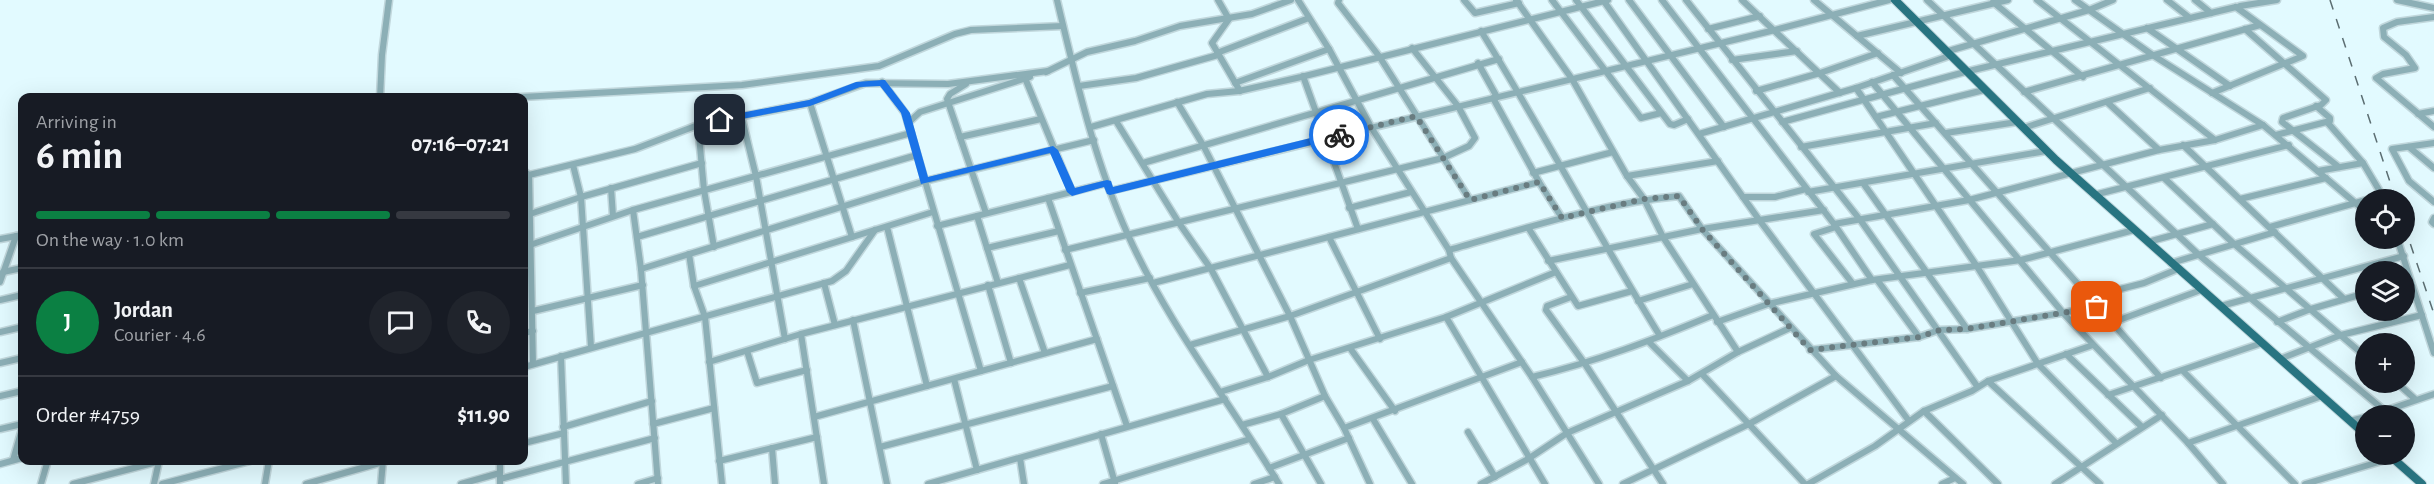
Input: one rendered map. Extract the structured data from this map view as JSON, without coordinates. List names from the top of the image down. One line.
{"page":{"heading":["6 min","Arriving in","07:16–07:21"],"panel":["Jordan","Courier · 4.6","Order #4759","$11.90"],"map_buttons":["+","−"],"bar":"On the way · 1.0 km","round":"J"}}
